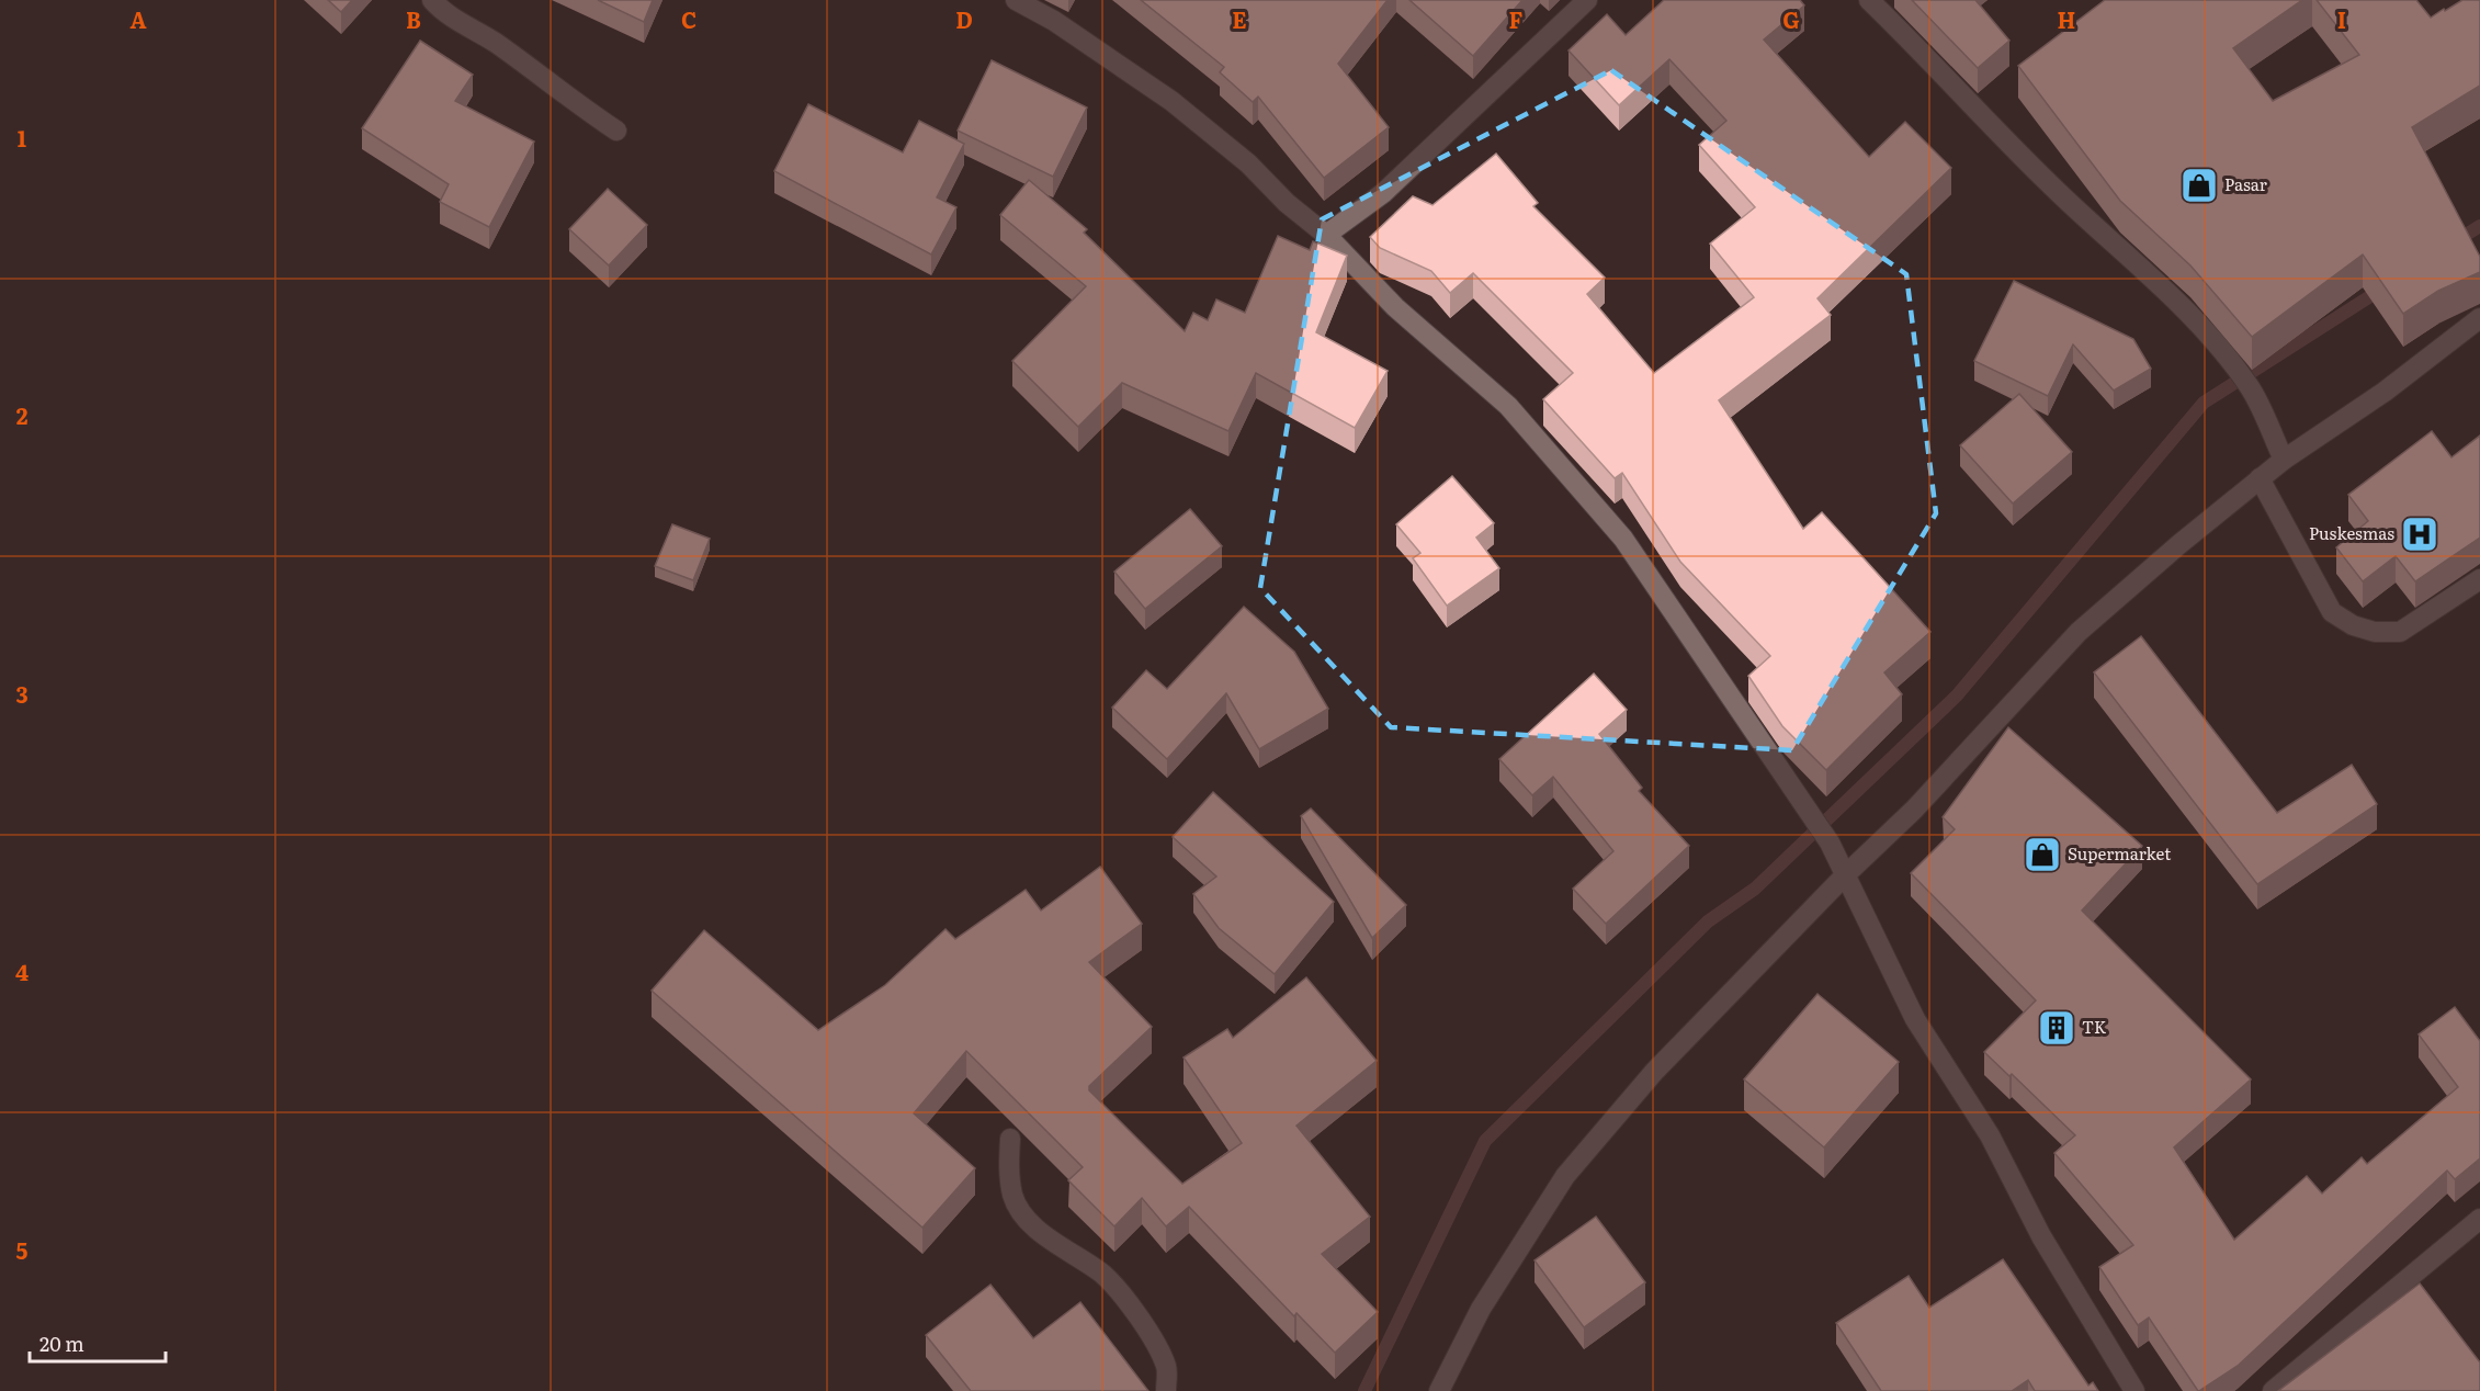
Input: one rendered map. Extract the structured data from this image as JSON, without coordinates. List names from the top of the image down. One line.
{"places":{"shop":["Pasar","Supermarket"],"hospital":["Puskesmas"],"building":["TK"]},"scale_bar":"20 m","grid":{"columns":["A","B","C","D","E","F","G","H","I"],"rows":["1","2","3","4","5"]}}
